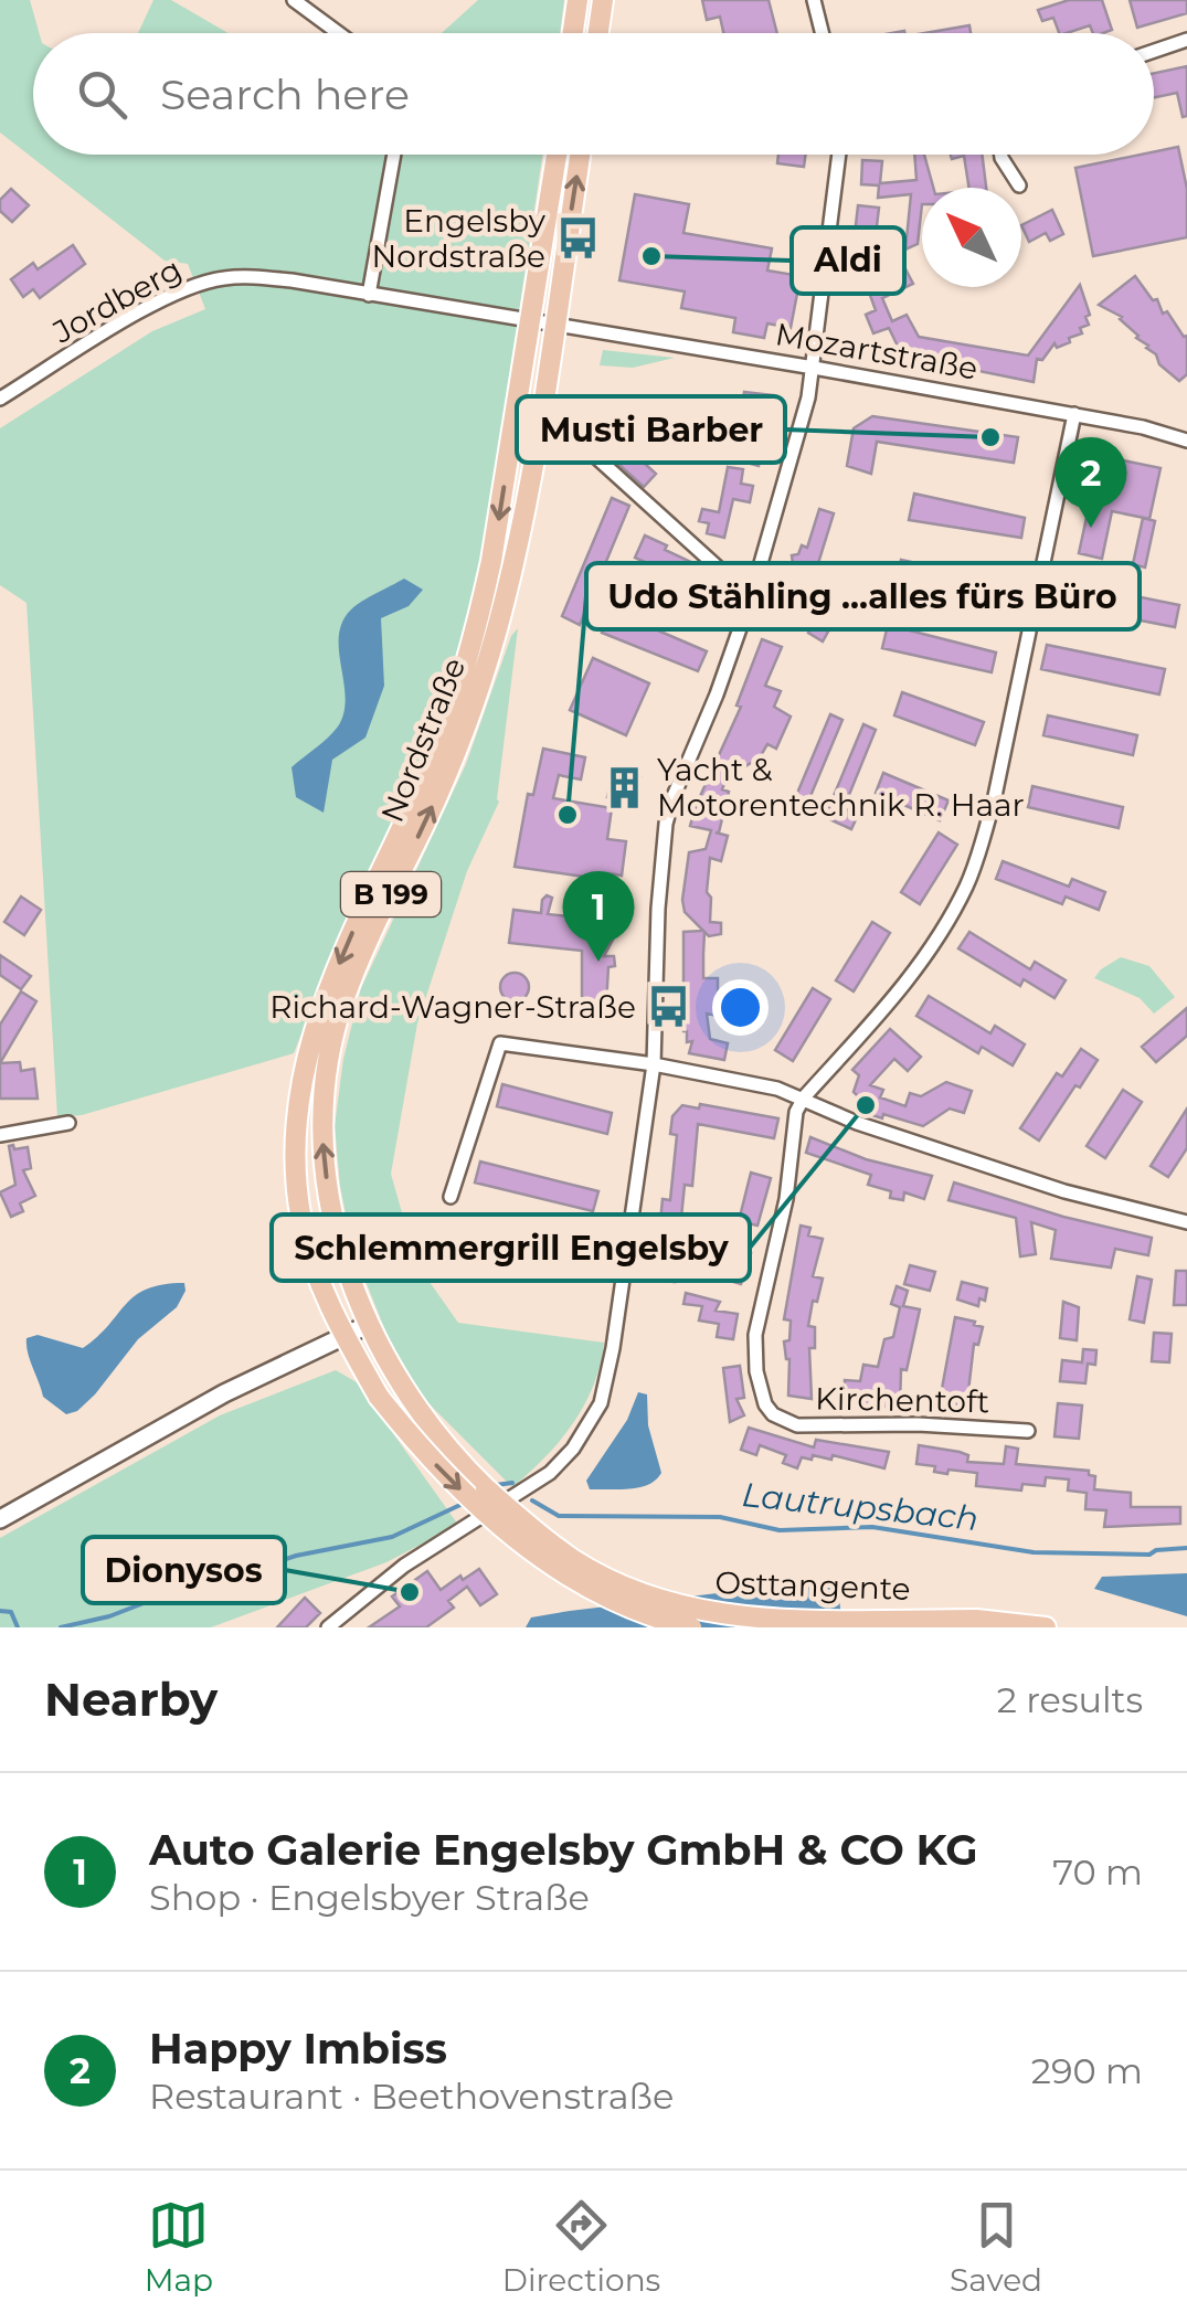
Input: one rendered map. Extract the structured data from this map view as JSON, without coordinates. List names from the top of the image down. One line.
{"streets":{"main road":["Nordstraße","B 199","Osttangente"],"street":["Jordberg","Mozartstraße","Kirchentoft"]},"crossings":[["Jordberg","Mozartstraße"],["Jordberg","Nordstraße"],["Mozartstraße","Nordstraße"],["Nordstraße","Osttangente"]],"one_way":["Osttangente"],"water":["Lautrupsbach"],"places":{"bus stop":["Engelsby Nordstraße","Richard-Wagner-Straße"],"other":["Aldi","Musti Barber","Udo Stähling …alles fürs Büro","Schlemmergrill Engelsby","Dionysos"],"building":["Yacht & Motorentechnik R. Haar"]},"north":"top left","page":{"search":"Search here","pins":["2","1"],"heading":["Nearby","2 results"],"list":[{"mark":"1","name":"Auto Galerie Engelsby GmbH & CO KG","note":"Shop · Engelsbyer Straße","value":"70 m"},{"mark":"2","name":"Happy Imbiss","note":"Restaurant · Beethovenstraße","value":"290 m"}],"nav":["Map","Directions","Saved"]}}
